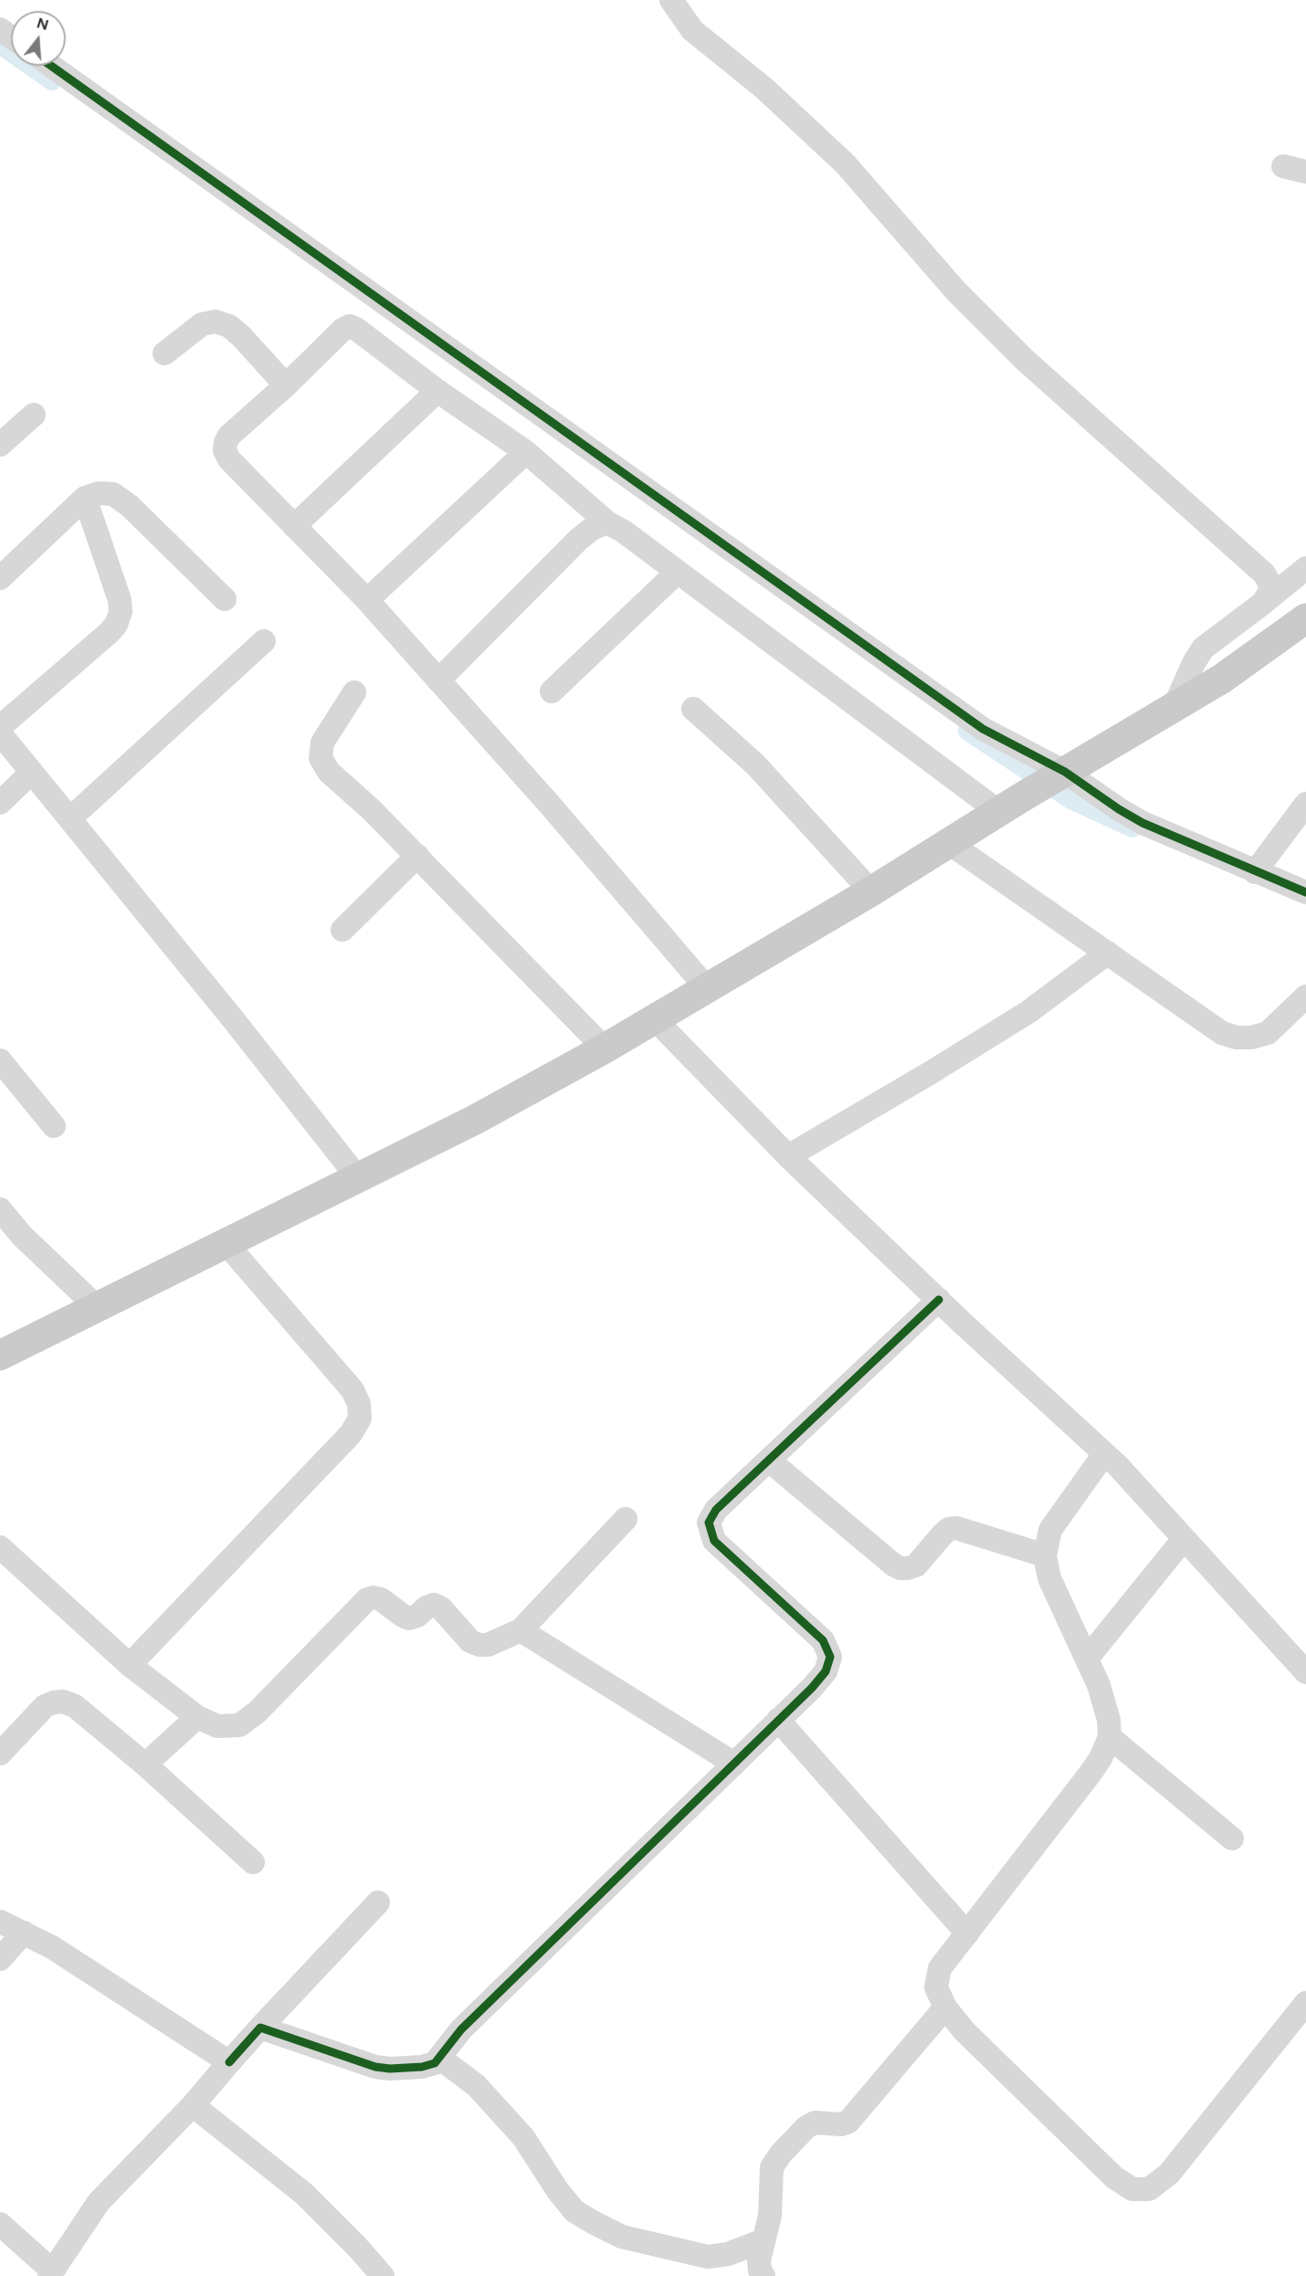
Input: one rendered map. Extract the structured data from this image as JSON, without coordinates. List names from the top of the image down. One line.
{"north":"top"}
